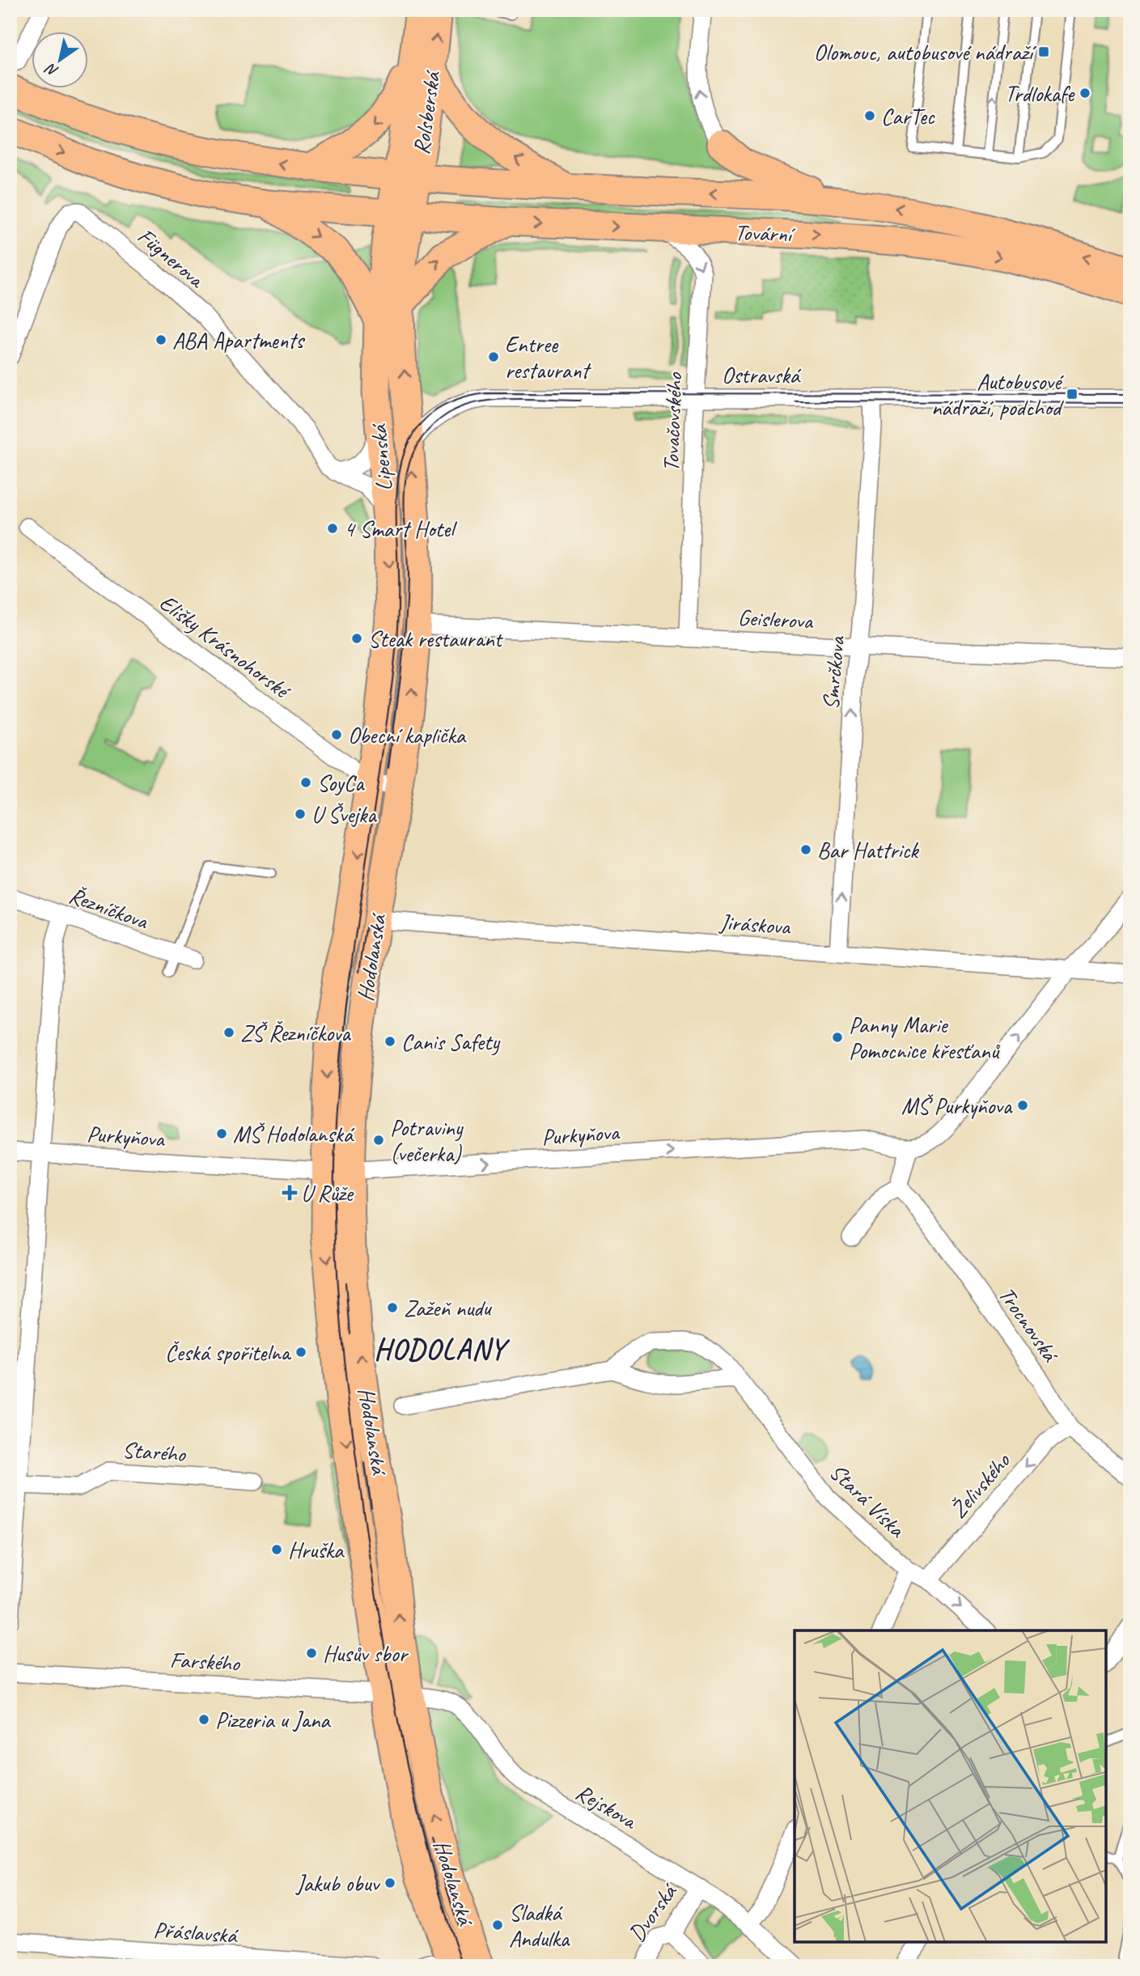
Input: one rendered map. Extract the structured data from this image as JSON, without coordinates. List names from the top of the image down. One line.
{"streets":{"main road":["Rolsberská","Tovární","Lipenská","Hodolanská"],"street":["Fügnerova","Ostravská","Tovačovského","Geislerova","Elišky Krásnohorské","Smrčkova","Řezníčkova","Jiráskova","Purkyňova","Trocnovská","Starého","Želivského","Stará Víska","Farského","Rejskova","Dvorská","Přáslavská"]},"crossings":[["Tovární","Tovačovského"],["Tovární","Lipenská"],["Fügnerova","Lipenská"],["Ostravská","Tovačovského"],["Ostravská","Lipenská"],["Ostravská","Smrčkova"],["Tovačovského","Geislerova"],["Lipenská","Geislerova"],["Lipenská","Elišky Krásnohorské"],["Lipenská","Hodolanská"],["Lipenská","Purkyňova"],["Lipenská","Farského"],["Lipenská","Rejskova"],["Geislerova","Smrčkova"],["Elišky Krásnohorské","Hodolanská"],["Smrčkova","Jiráskova"],["Jiráskova","Hodolanská"],["Hodolanská","Purkyňova"],["Hodolanská","Farského"],["Hodolanská","Rejskova"],["Trocnovská","Želivského"],["Želivského","Stará Víska"],["Farského","Rejskova"],["Rejskova","Dvorská"]],"one_way":["Tovačovského","Smrčkova","Purkyňova","Želivského"],"districts":["HODOLANY"],"places":{"transit":["Olomouc, autobusové nádraží","Autobusové nádraží, podchod"],"other":["Trdlokafe","CarTec","ABA Apartments","Entree restaurant","4 Smart Hotel","Steak restaurant","Obecní kaplička","SoyCa","U Švejka","Bar Hattrick","ZŠ Řezníčkova","Panny Marie Pomocnice křesťanů","Canis Safety","MŠ Purkyňova","MŠ Hodolanská","Potraviny (večerka)","Zažeň nudu","Česká spořitelna","Hruška","Husův sbor","Pizzeria u Jana","Jakub obuv","Sladká Andulka"],"health":["U Růže"]},"north":"bottom left"}
